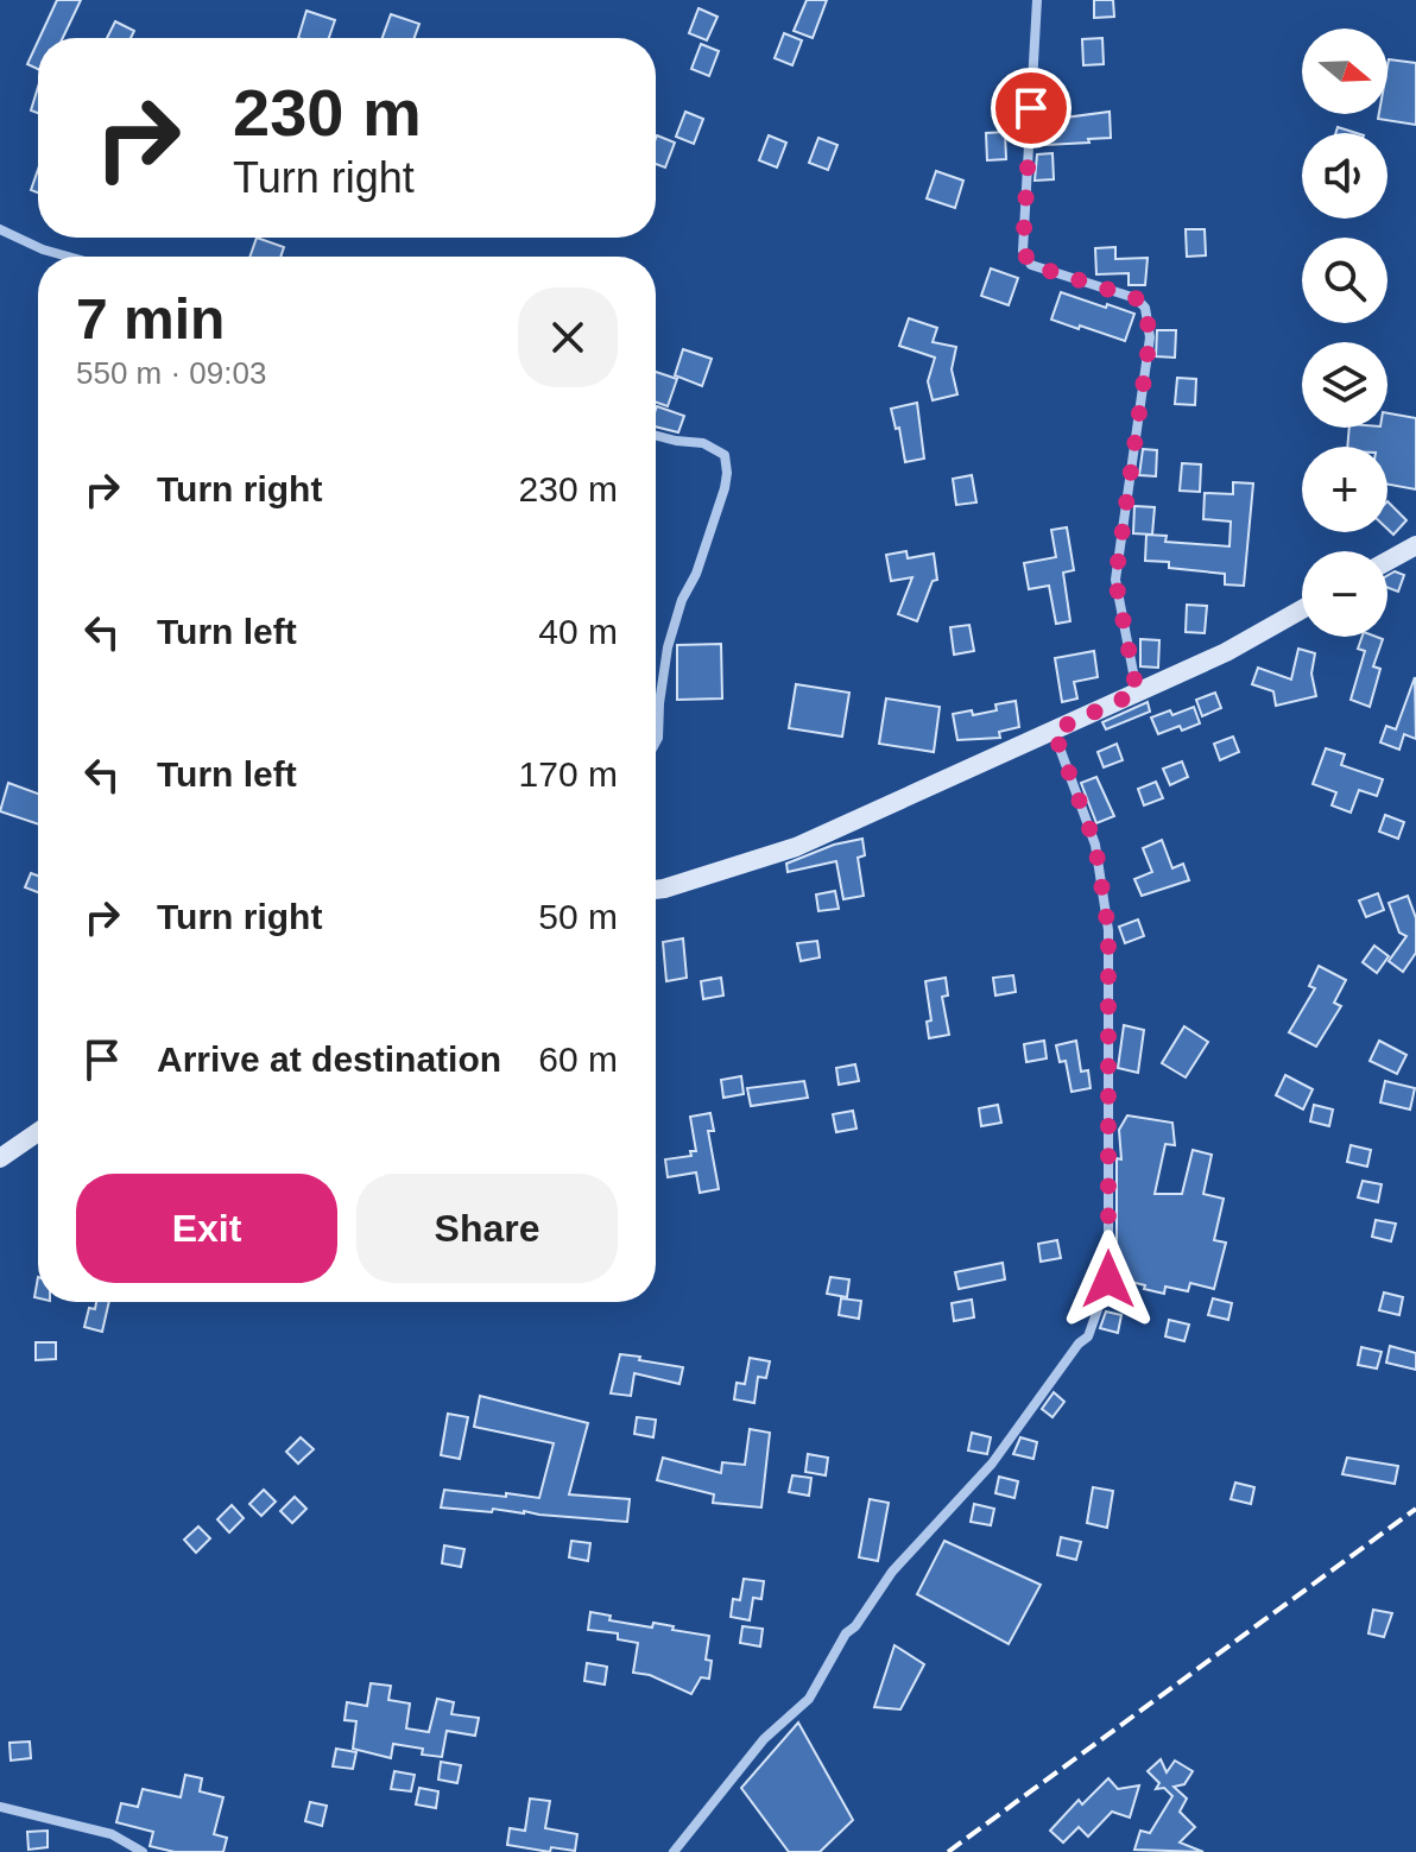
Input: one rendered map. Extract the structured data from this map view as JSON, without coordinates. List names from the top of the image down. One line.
{"north":"right","page":{"map_buttons":["+","−"],"turn":["230 m","Turn right"],"heading":["7 min","550 m · 09:03"],"list":[{"name":"Turn right","value":"230 m"},{"name":"Turn left","value":"40 m"},{"name":"Turn left","value":"170 m"},{"name":"Turn right","value":"50 m"},{"name":"Arrive at destination","value":"60 m"}],"buttons":["Exit","Share"]}}
